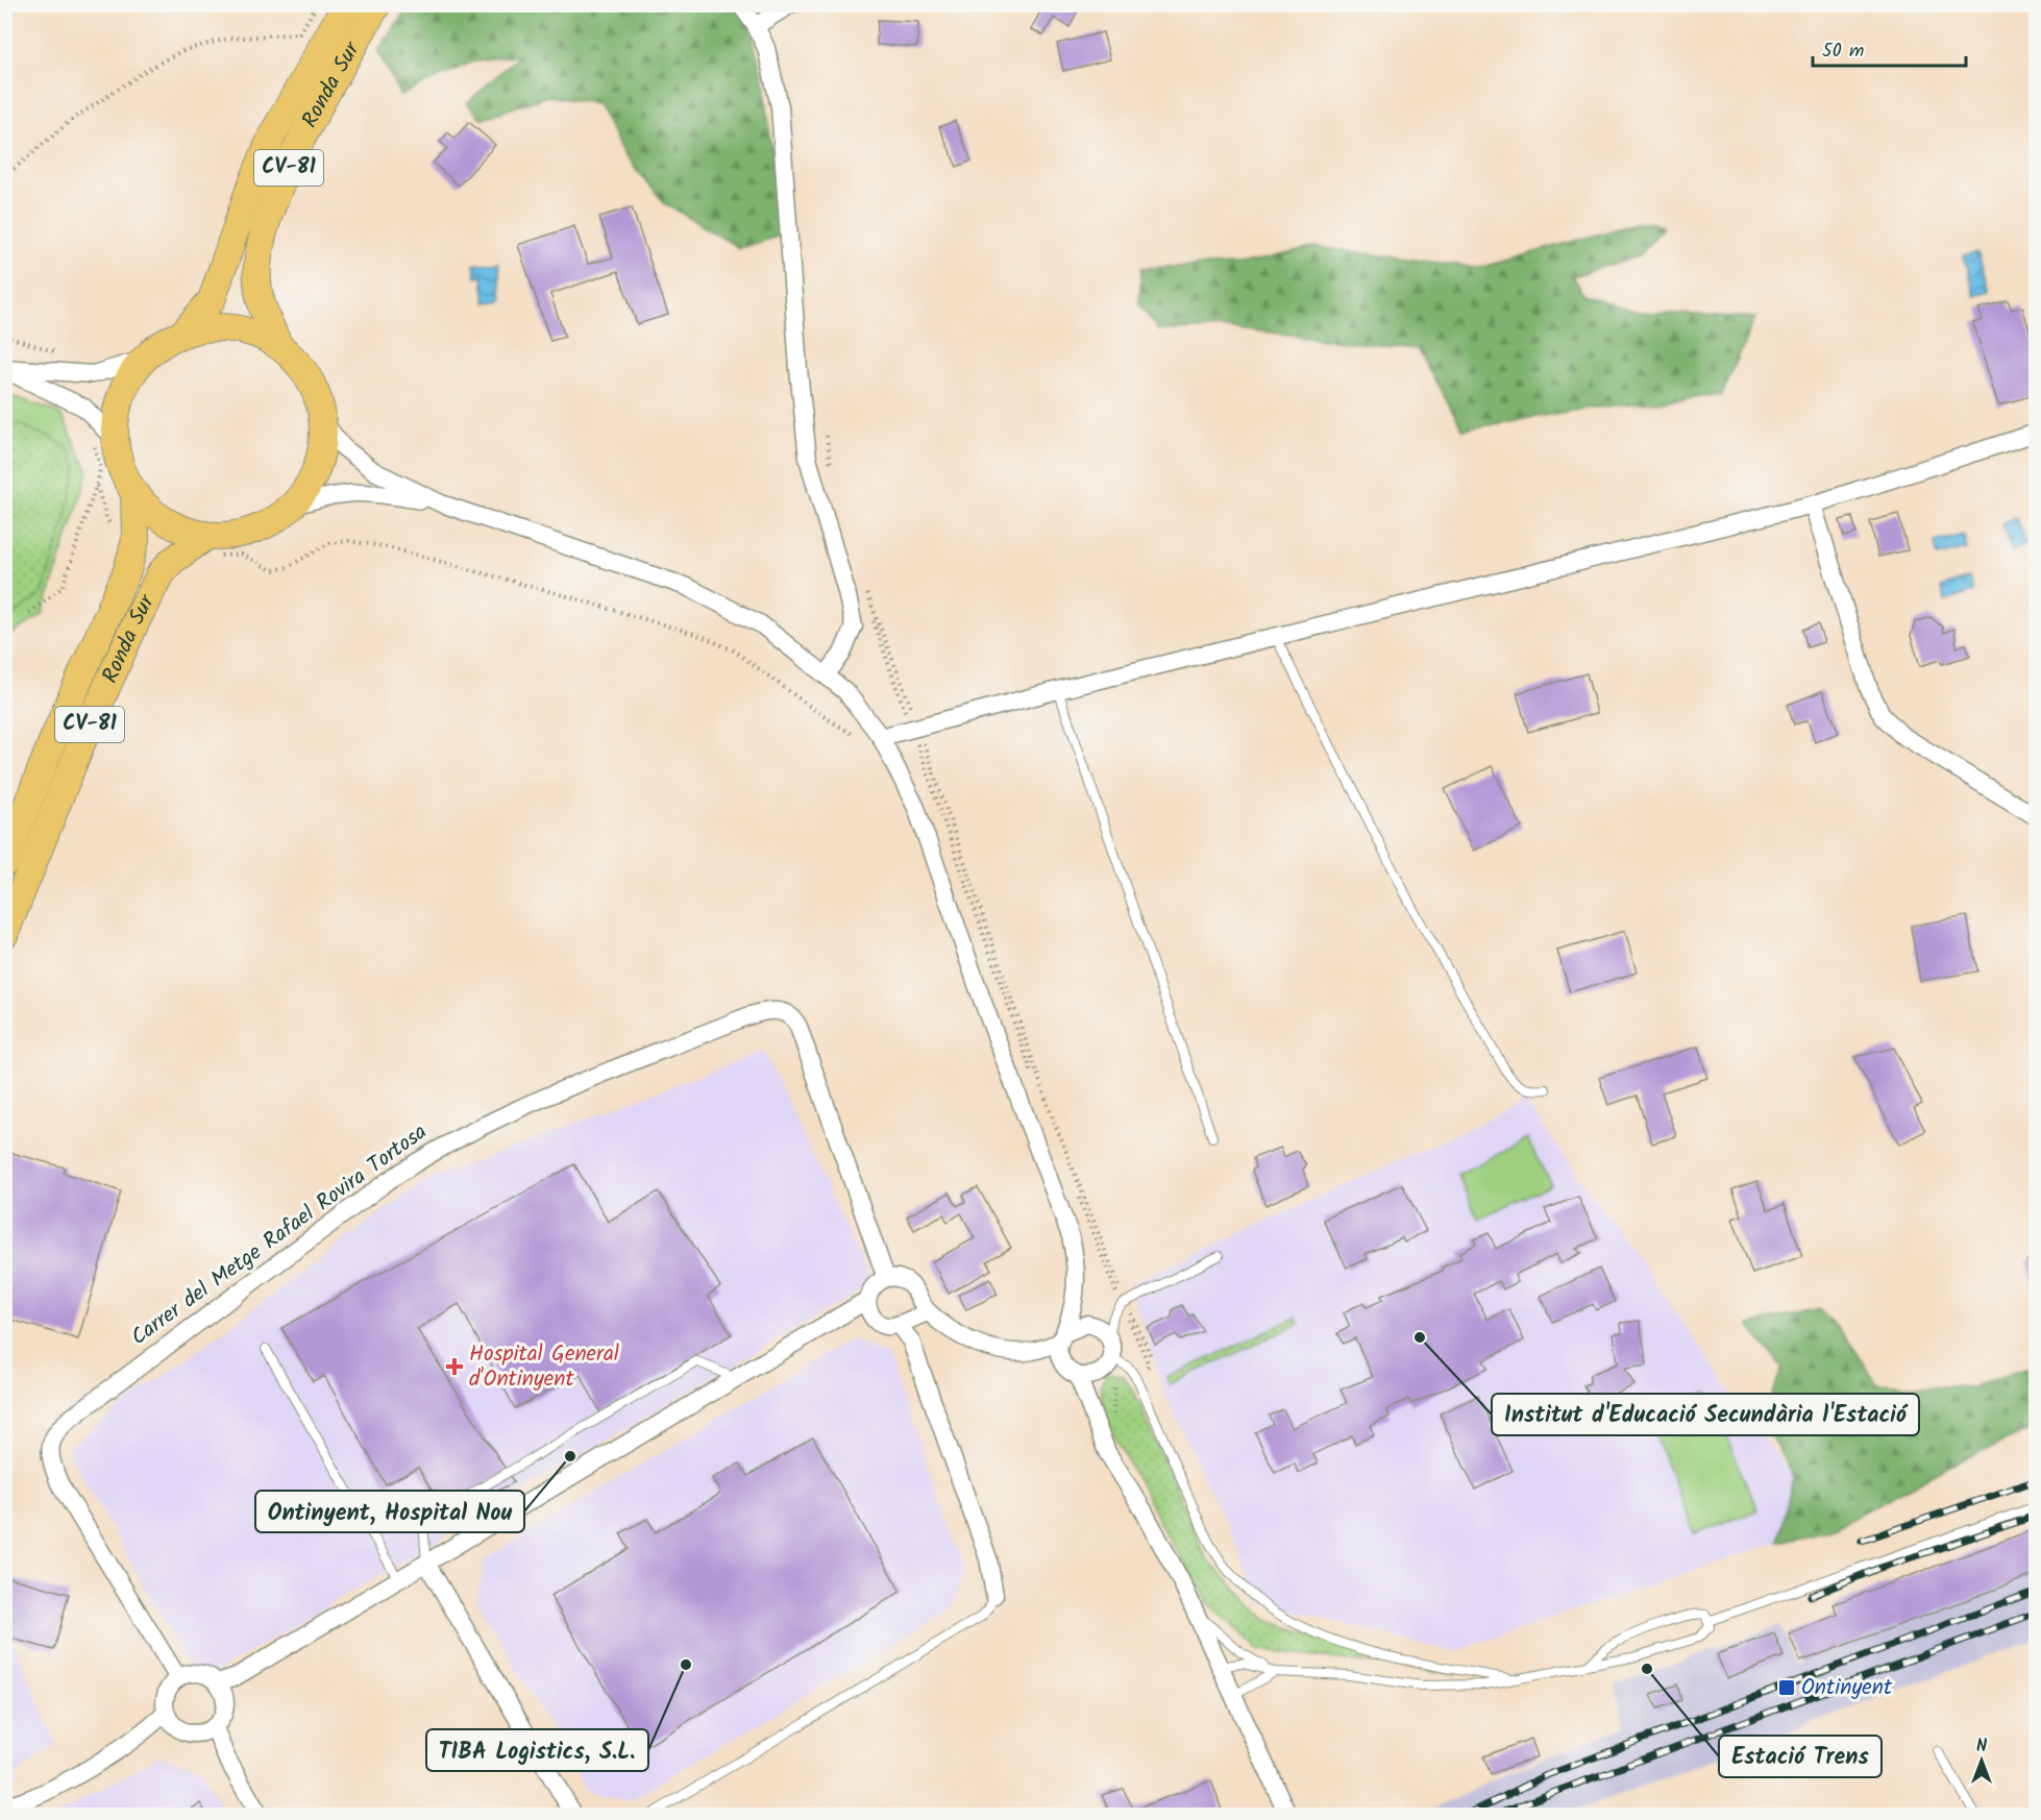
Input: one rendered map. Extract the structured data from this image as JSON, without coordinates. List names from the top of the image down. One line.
{"streets":{"main road":["Ronda Sur","CV-81"],"street":["Carrer del Metge Rafael Rovira Tortosa"]},"crossings":[["Ronda Sur","CV-81"]],"places":{"other":["Institut d'Educació Secundària l'Estació","Ontinyent, Hospital Nou","TIBA Logistics, S.L.","Estació Trens"],"health":["Hospital General d'Ontinyent"],"transit":["Ontinyent"]},"scale_bar":"50 m","north":"top"}
